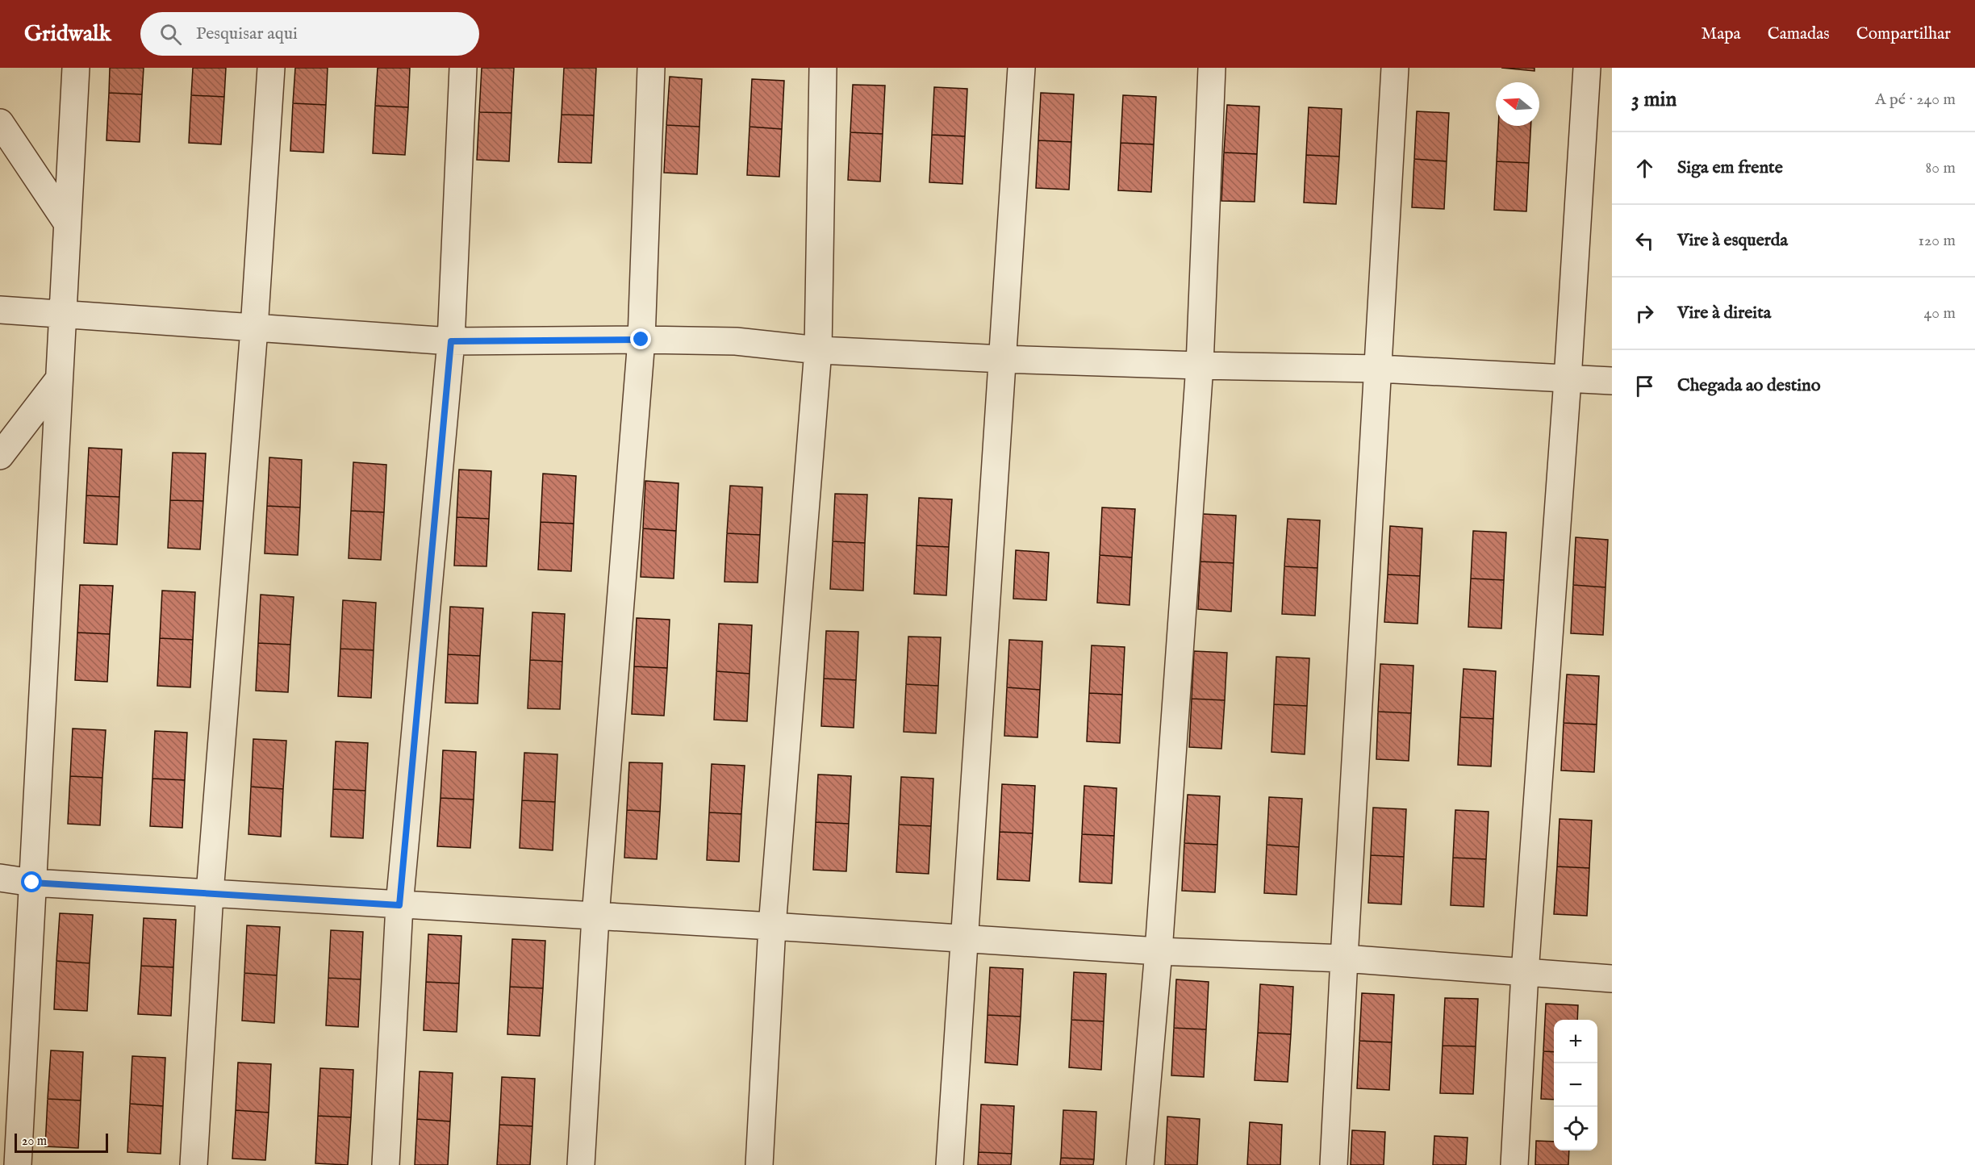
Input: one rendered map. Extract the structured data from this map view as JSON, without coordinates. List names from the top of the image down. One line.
{"scale_bar":"20 m","north":"left","page":{"header":"Gridwalk","search":"Pesquisar aqui","nav":["Mapa","Camadas","Compartilhar"],"heading":["3 min","A pé · 240 m"],"list":[["Siga em frente","80 m"],["Vire à esquerda","120 m"],["Vire à direita","40 m"],"Chegada ao destino"],"map_buttons":["+","−"],"scale":"20 m"}}
